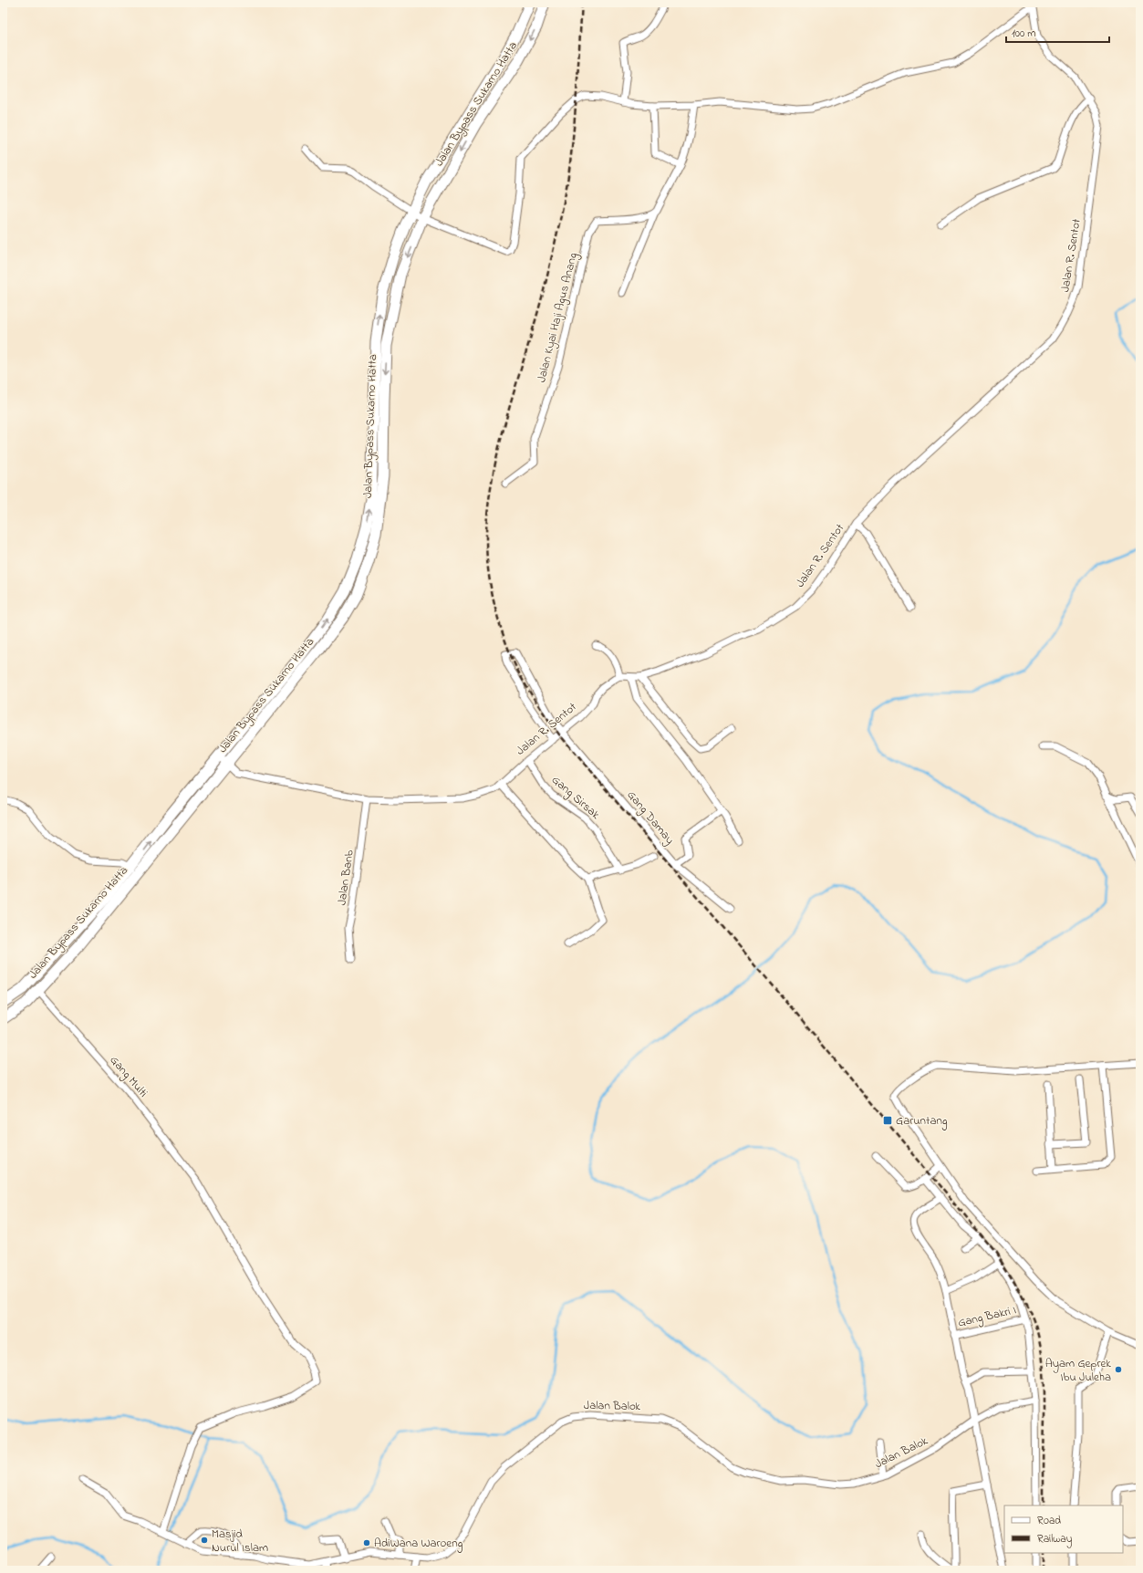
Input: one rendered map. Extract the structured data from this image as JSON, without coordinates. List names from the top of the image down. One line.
{"streets":{"highway":["Jalan Bypass Sukarno Hatta"],"street":["Jalan R. Sentot","Jalan Kyai Haji Agus Anang","Gang Sirsak","Gang Damay","Jalan Banb","Gang Multi","Gang Bakri I","Jalan Balok"]},"crossings":[["Jalan Bypass Sukarno Hatta","Jalan R. Sentot"],["Jalan Bypass Sukarno Hatta","Gang Multi"],["Jalan R. Sentot","Gang Sirsak"],["Jalan R. Sentot","Gang Damay"],["Jalan R. Sentot","Jalan Banb"],["Gang Multi","Jalan Balok"]],"places":{"transit":["Garuntang"],"other":["Ayam Geprek Ibu Juleha","Masjid Nurul Islam","AdiWana Waroeng"]},"legend":["Road","Railway"],"scale_bar":"100 m"}
